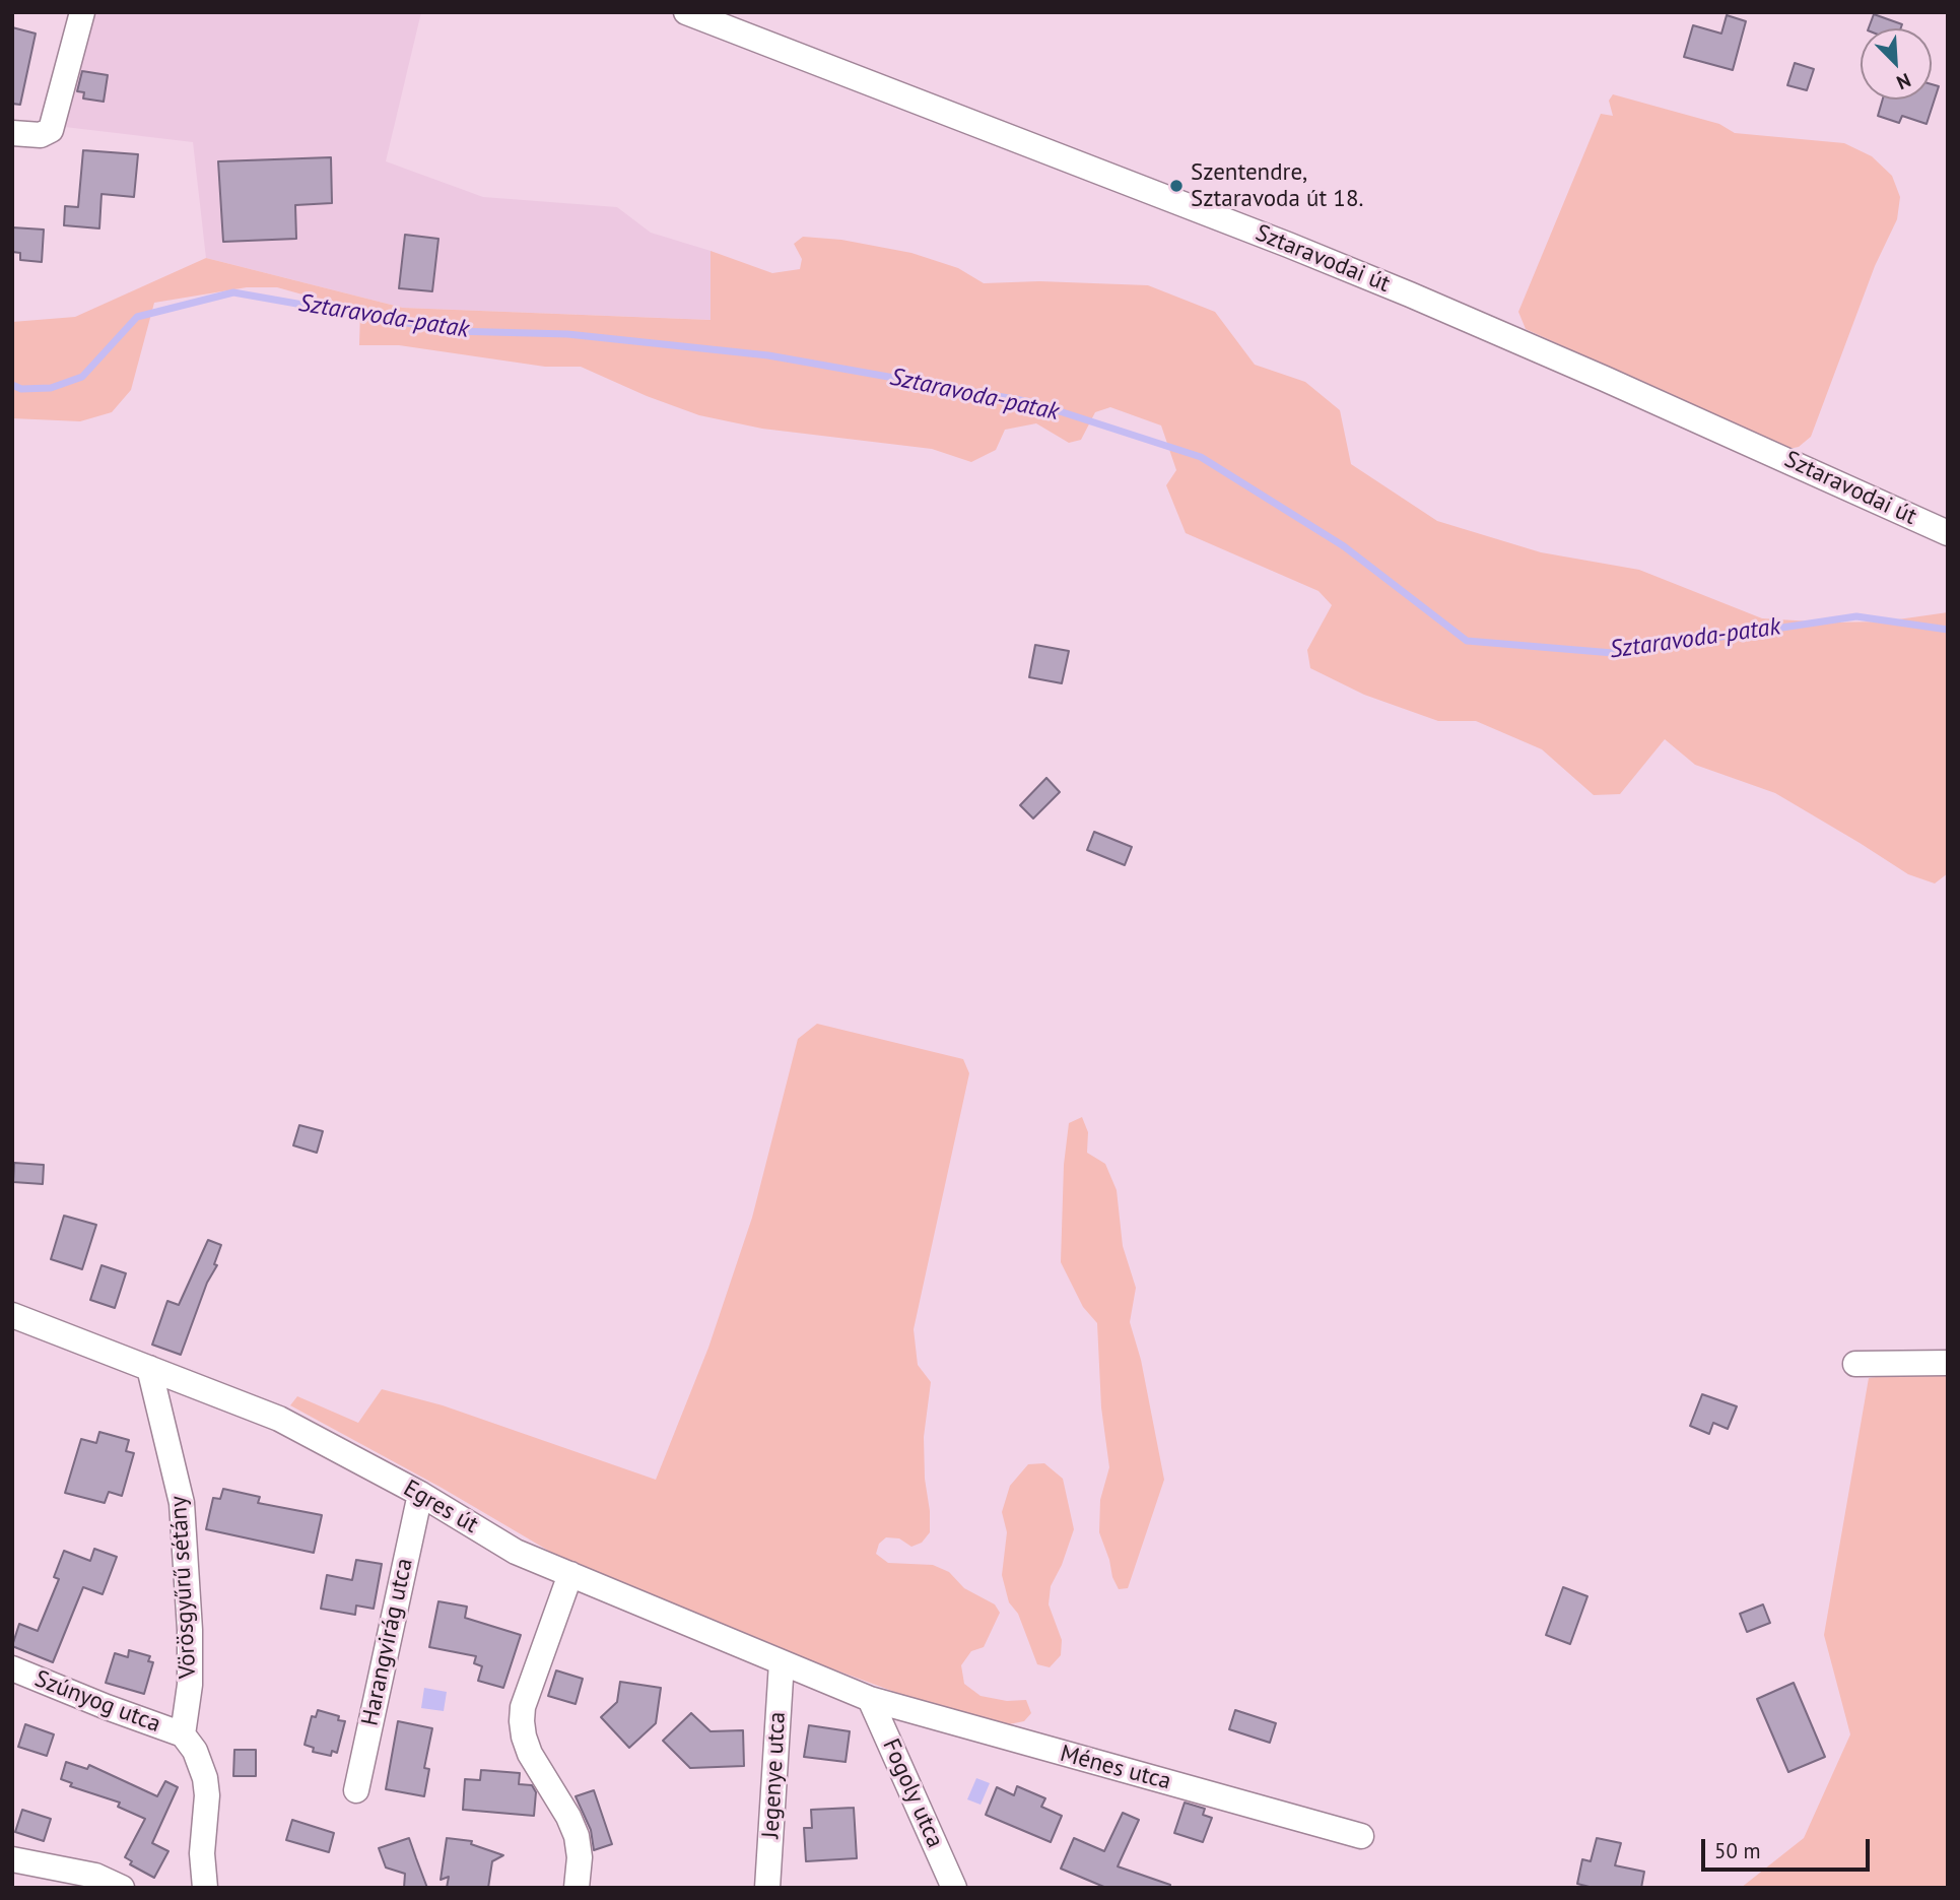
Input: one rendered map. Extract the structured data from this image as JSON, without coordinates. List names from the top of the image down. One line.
{"streets":{"street":["Sztaravodai út","Egres út","Vörösgyűrű sétány","Harangvirág utca","Szúnyog utca","Ménes utca","Jegenye utca","Fogoly utca"]},"crossings":[["Egres út","Vörösgyűrű sétány"],["Egres út","Harangvirág utca"],["Egres út","Ménes utca"],["Egres út","Jegenye utca"],["Egres út","Fogoly utca"],["Vörösgyűrű sétány","Szúnyog utca"],["Ménes utca","Fogoly utca"]],"water":["Sztaravoda-patak"],"places":["Szentendre, Sztaravoda út 18."],"scale_bar":"50 m","north":"bottom right"}
